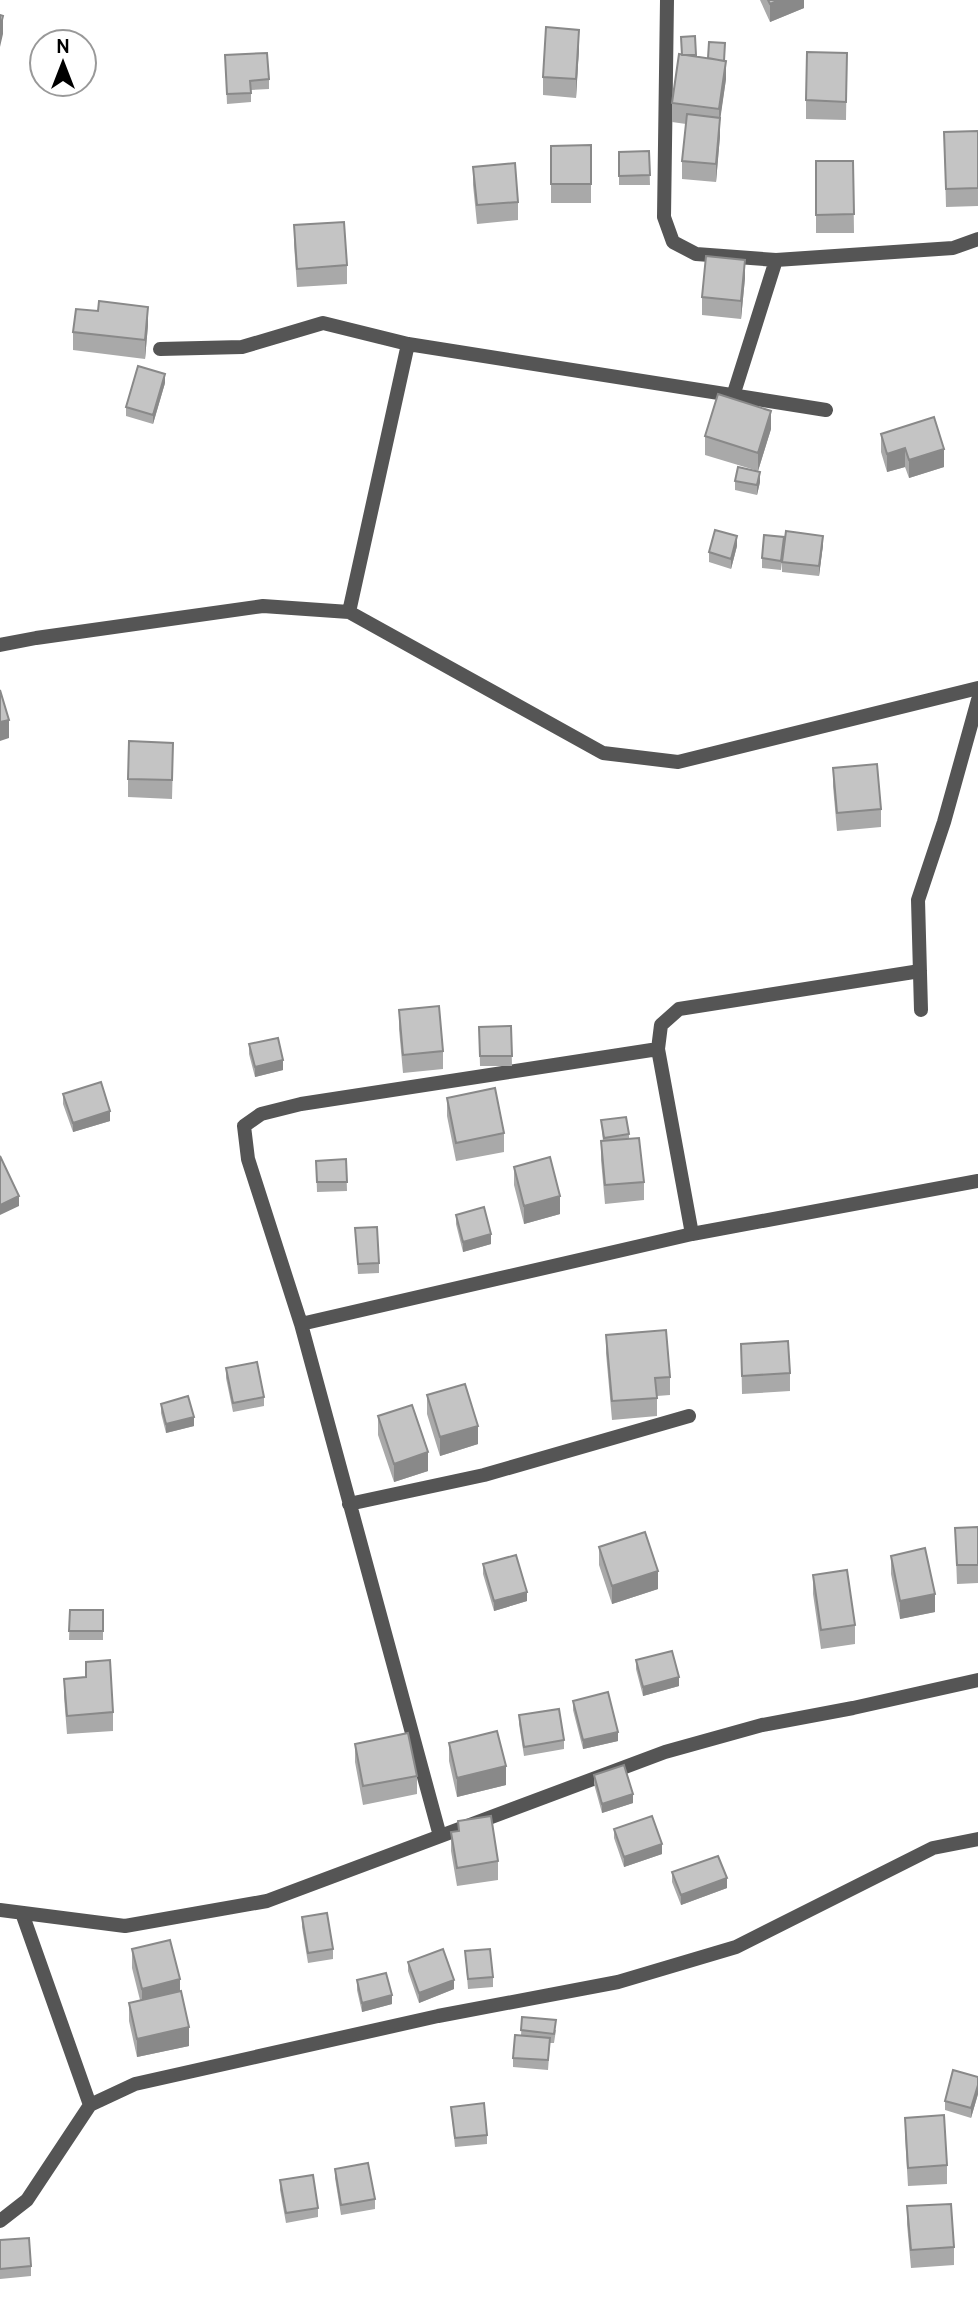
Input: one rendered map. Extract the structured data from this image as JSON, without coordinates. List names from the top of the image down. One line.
{"north":"top"}
